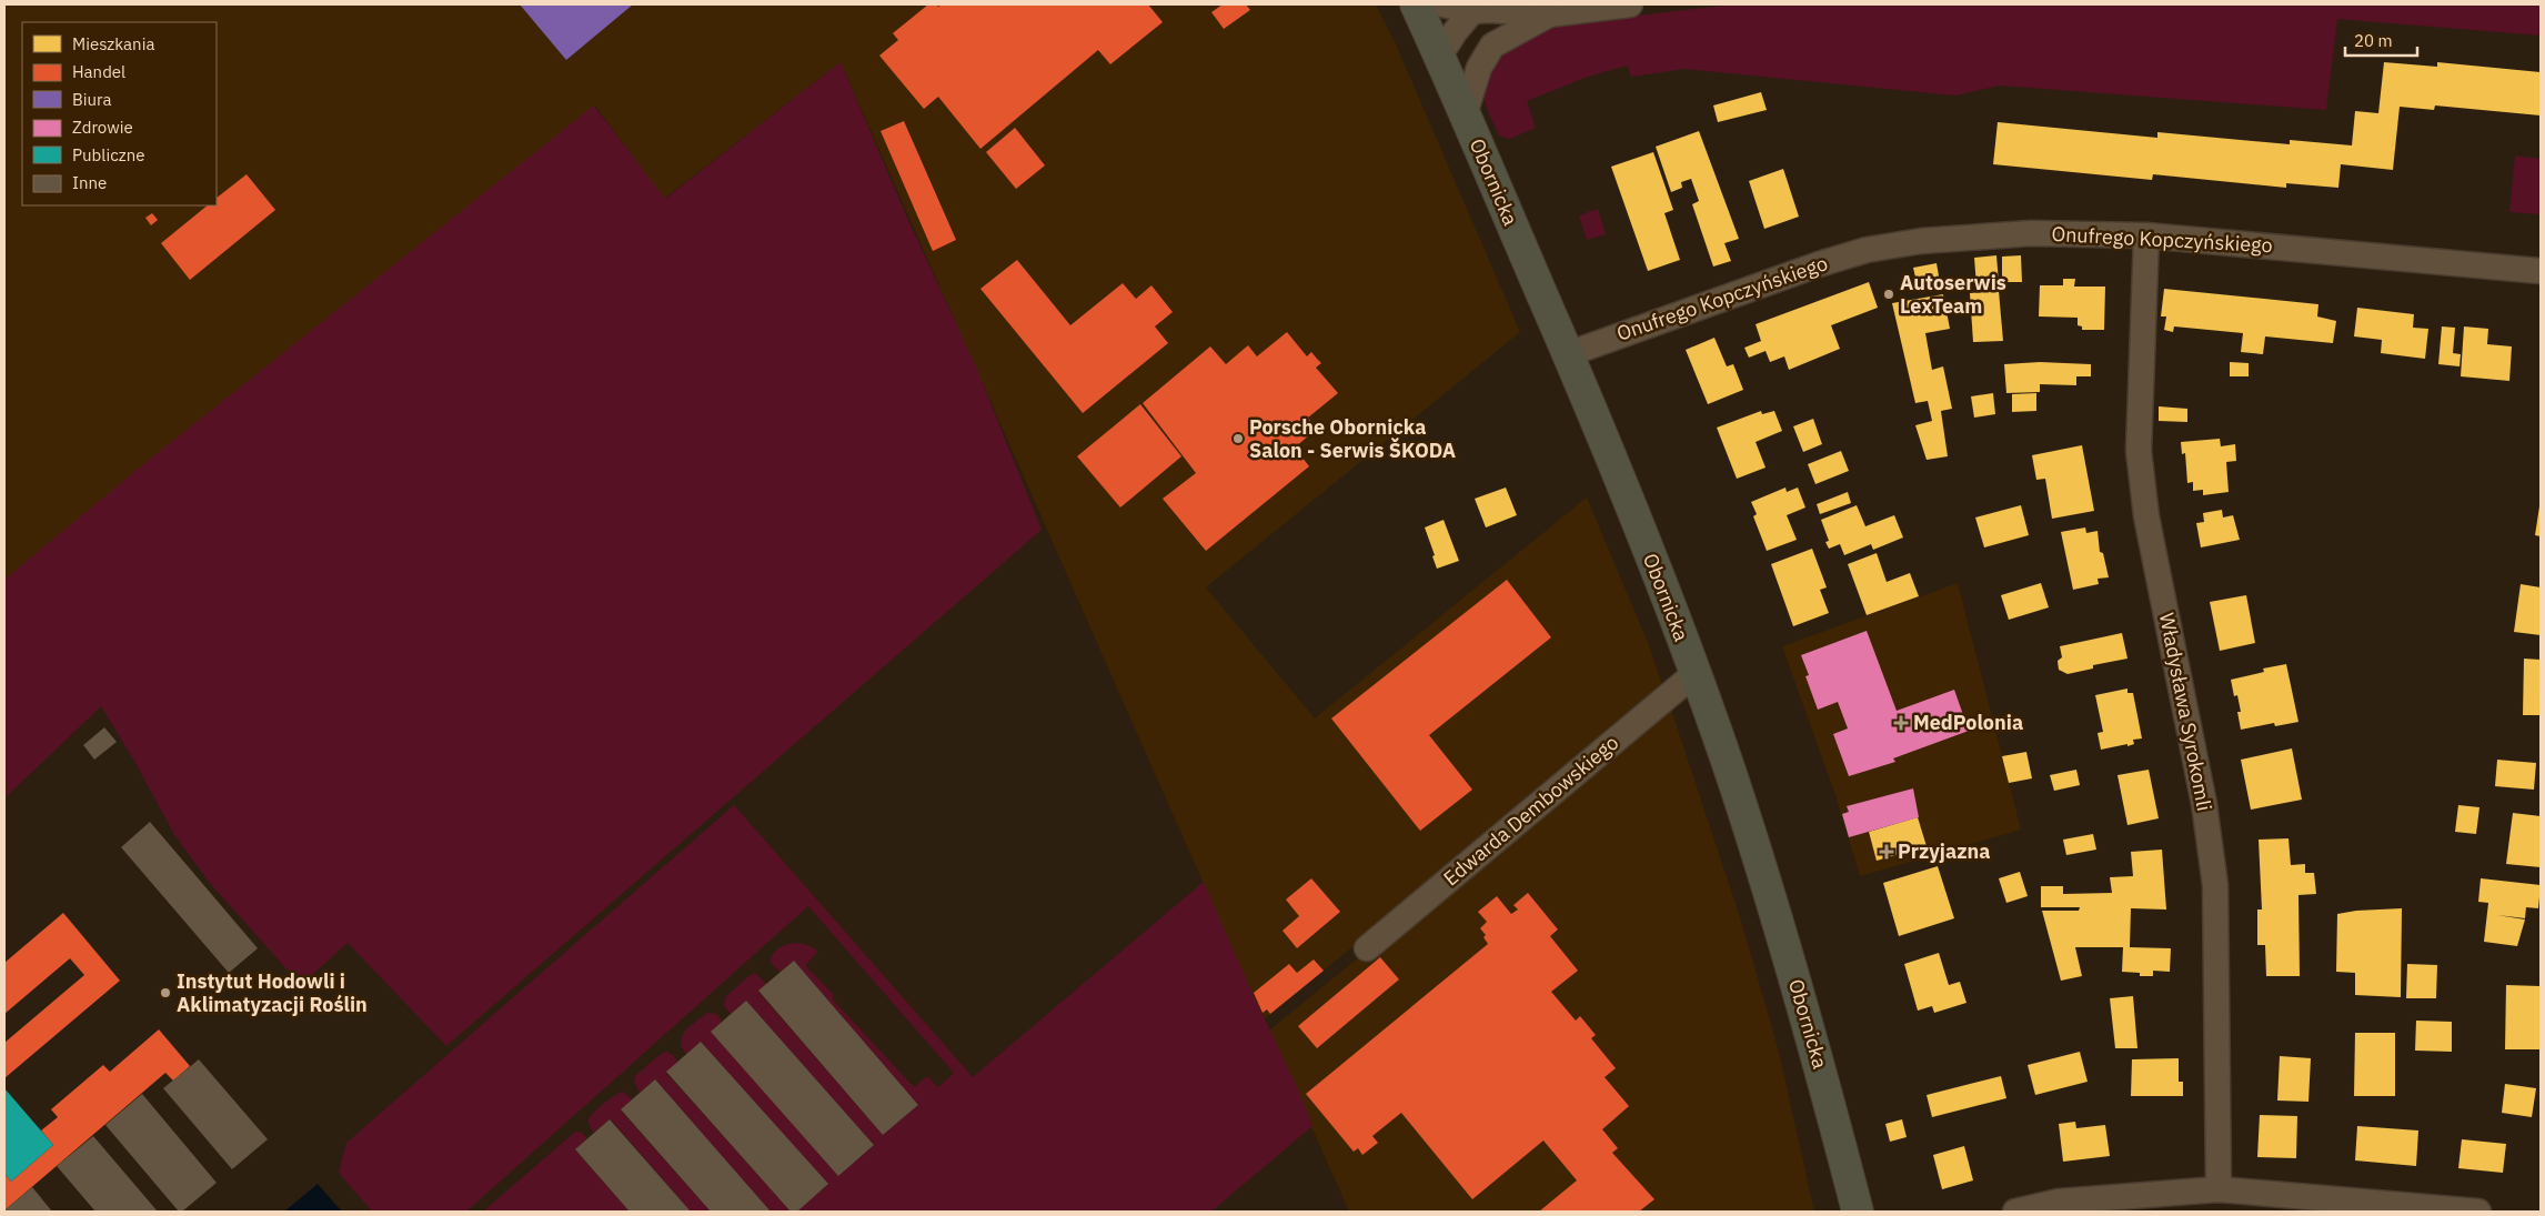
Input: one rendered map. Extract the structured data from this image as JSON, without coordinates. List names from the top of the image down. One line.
{"streets":{"main road":["Obornicka"],"street":["Onufrego Kopczyńskiego","Władysława Syrokomli","Edwarda Dembowskiego"]},"crossings":[["Obornicka","Onufrego Kopczyńskiego"],["Obornicka","Edwarda Dembowskiego"],["Onufrego Kopczyńskiego","Władysława Syrokomli"]],"places":{"other":["Autoserwis LexTeam","Porsche Obornicka Salon - Serwis ŠKODA","Instytut Hodowli i Aklimatyzacji Roślin"],"health":["MedPolonia","Przyjazna"]},"legend":["Mieszkania","Handel","Biura","Zdrowie","Publiczne","Inne"],"scale_bar":"20 m"}
